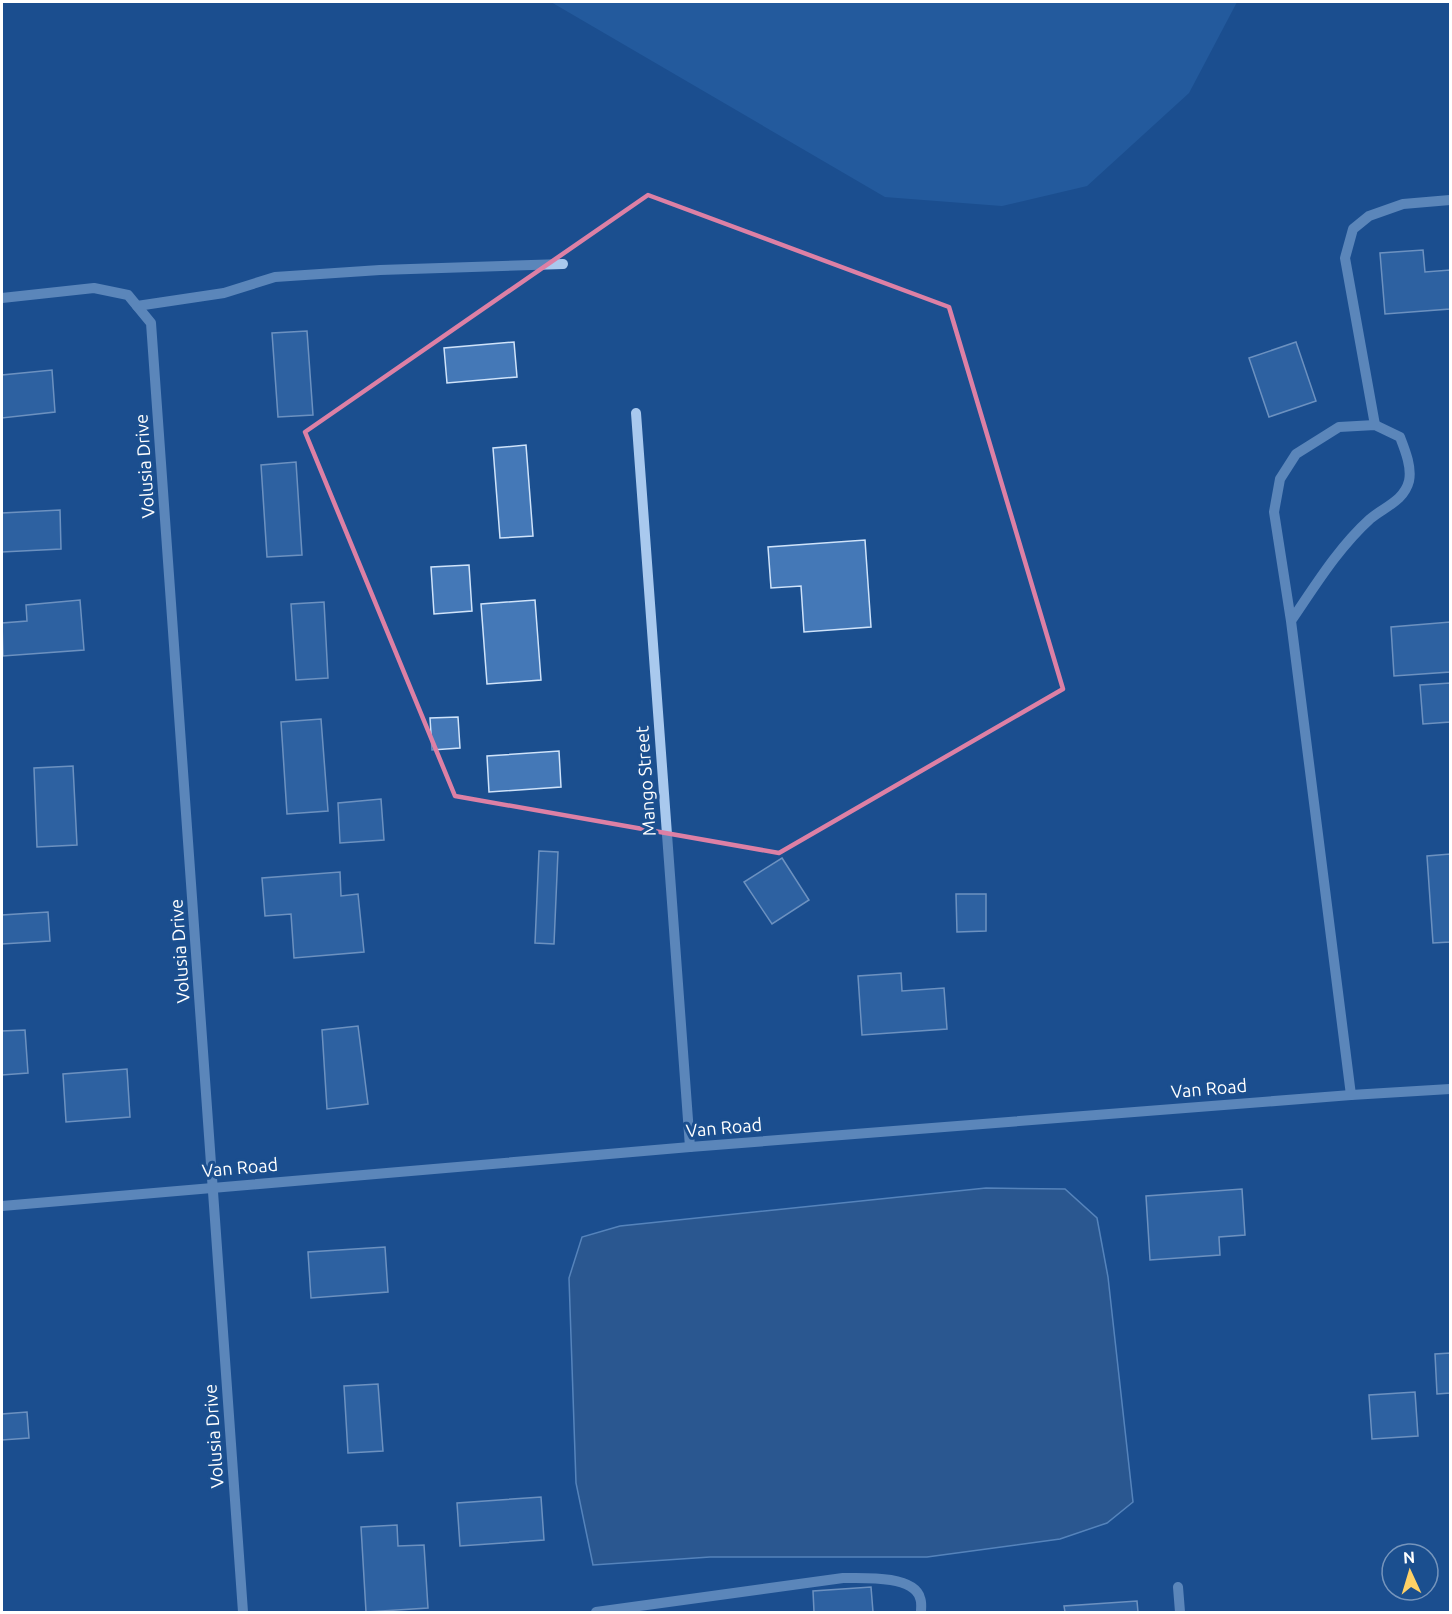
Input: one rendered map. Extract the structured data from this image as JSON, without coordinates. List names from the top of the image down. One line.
{"streets":{"street":["Volusia Drive","Mango Street","Van Road"]},"crossings":[["Volusia Drive","Van Road"],["Mango Street","Van Road"]],"north":"top"}
